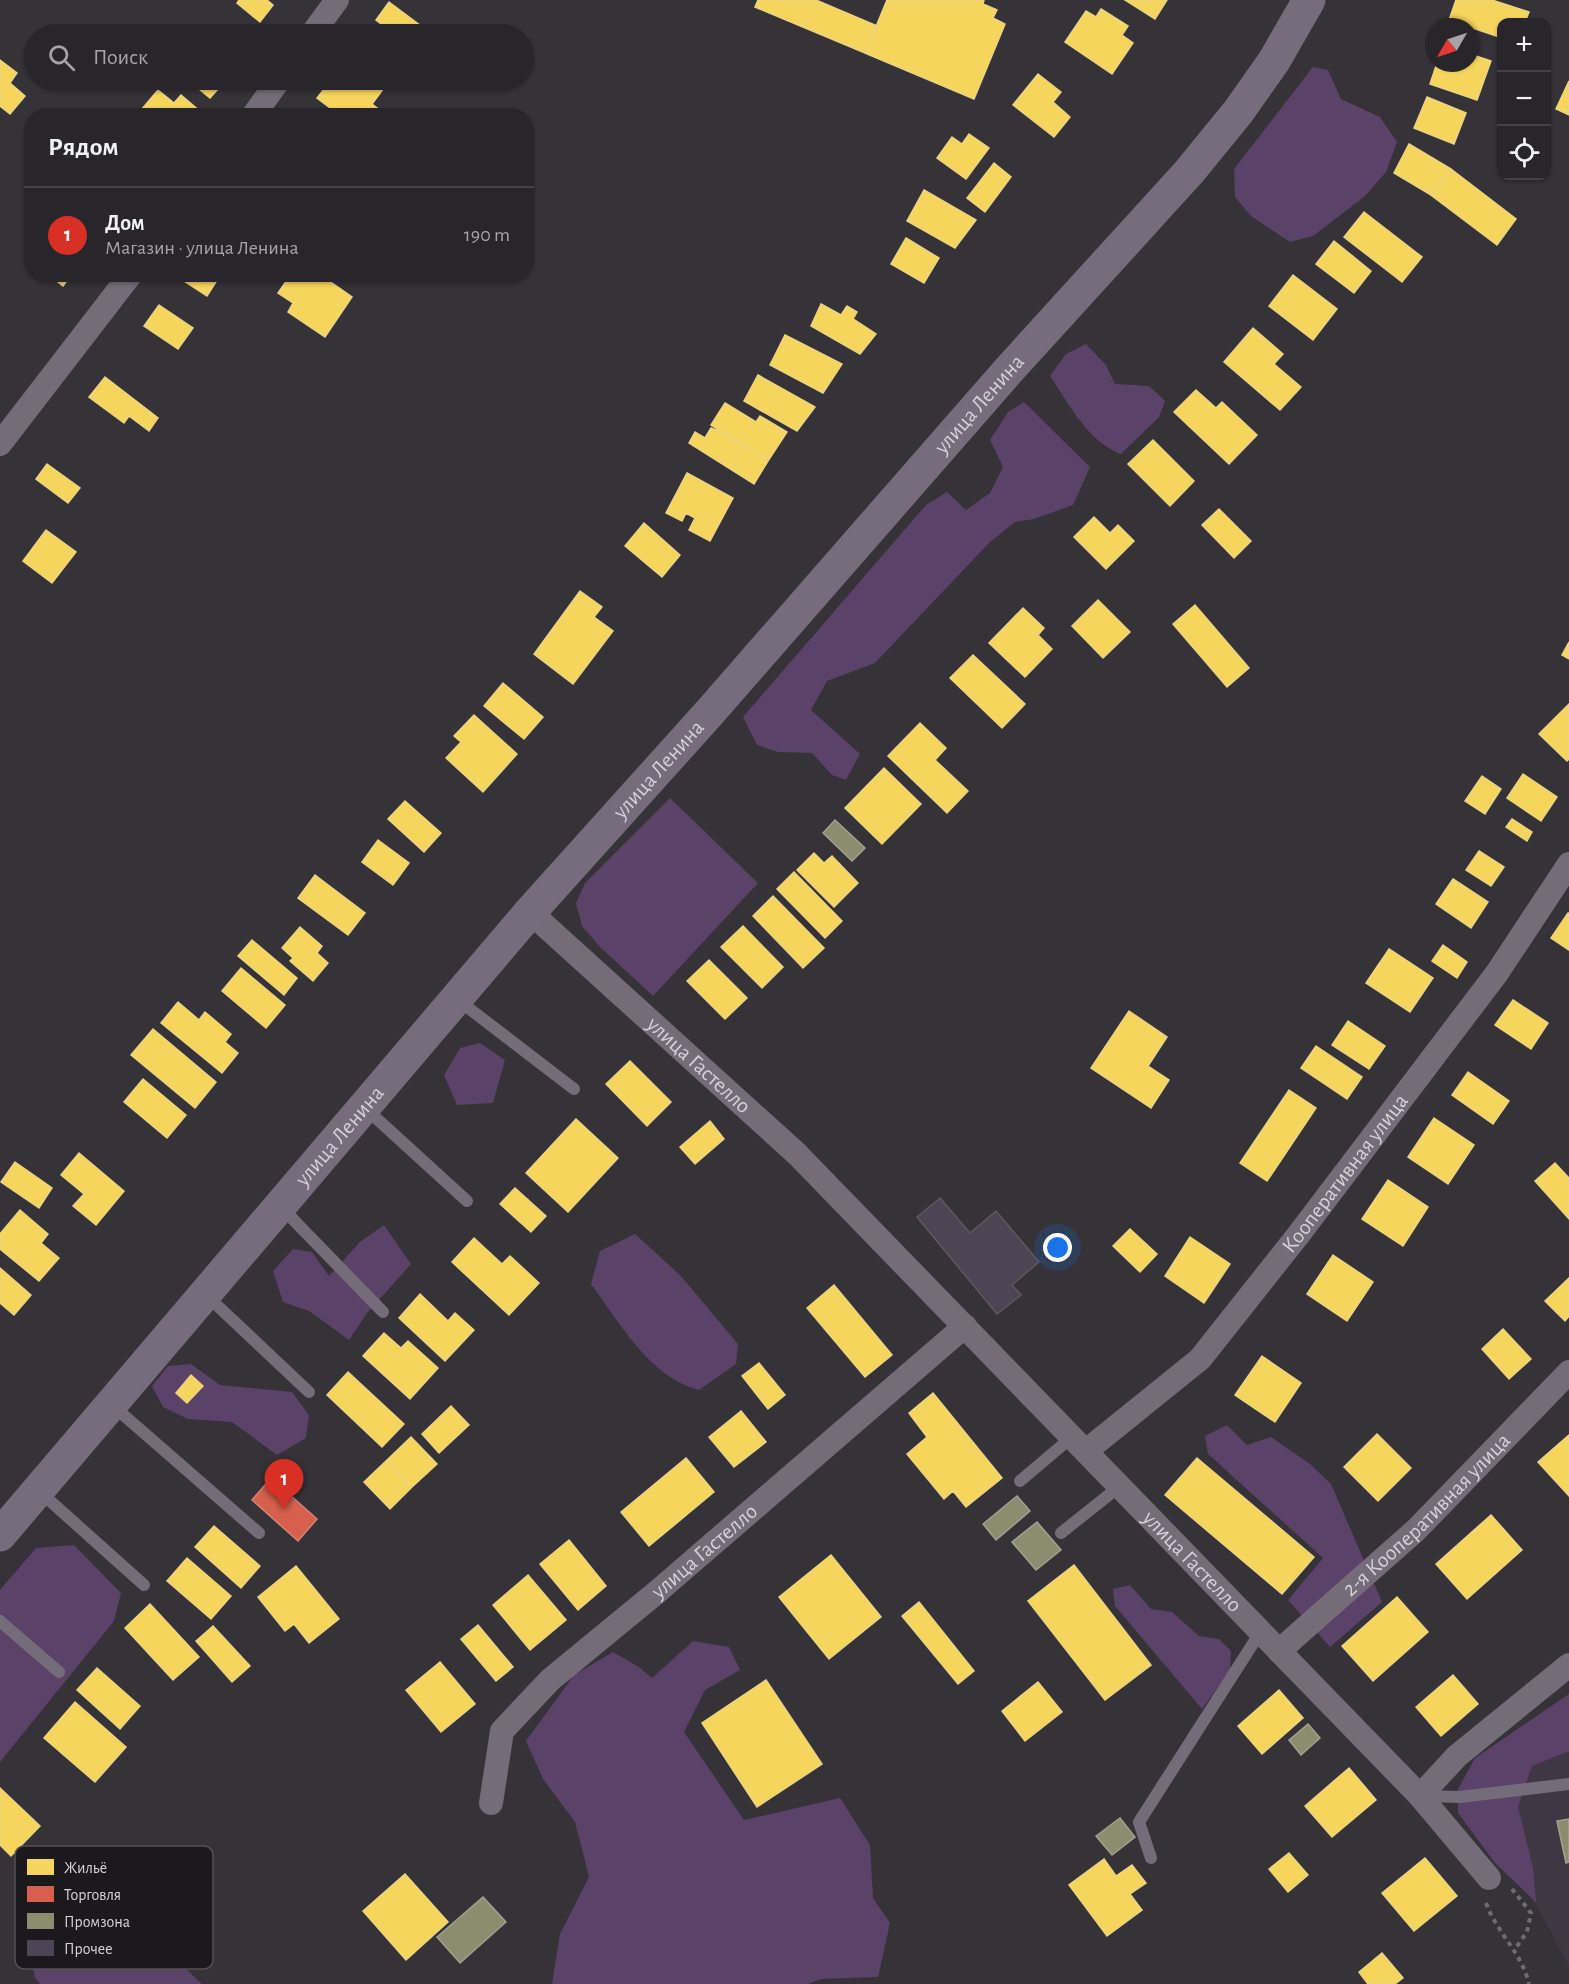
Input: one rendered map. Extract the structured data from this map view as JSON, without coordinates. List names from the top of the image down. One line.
{"streets":{"main road":["улица Ленина"],"street":["улица Гастелло","Кооперативная улица","2-я Кооперативная улица"]},"crossings":[["улица Ленина","улица Гастелло"],["улица Гастелло","Кооперативная улица"],["улица Гастелло","2-я Кооперативная улица"]],"legend":["Жильё","Торговля","Промзона","Прочее"],"north":"bottom left","page":{"map_buttons":["+","−"],"search":"Поиск","heading":"Рядом","list":[{"mark":"1","name":"Дом","note":"Магазин · улица Ленина","value":"190 m"}],"pins":"1"}}
